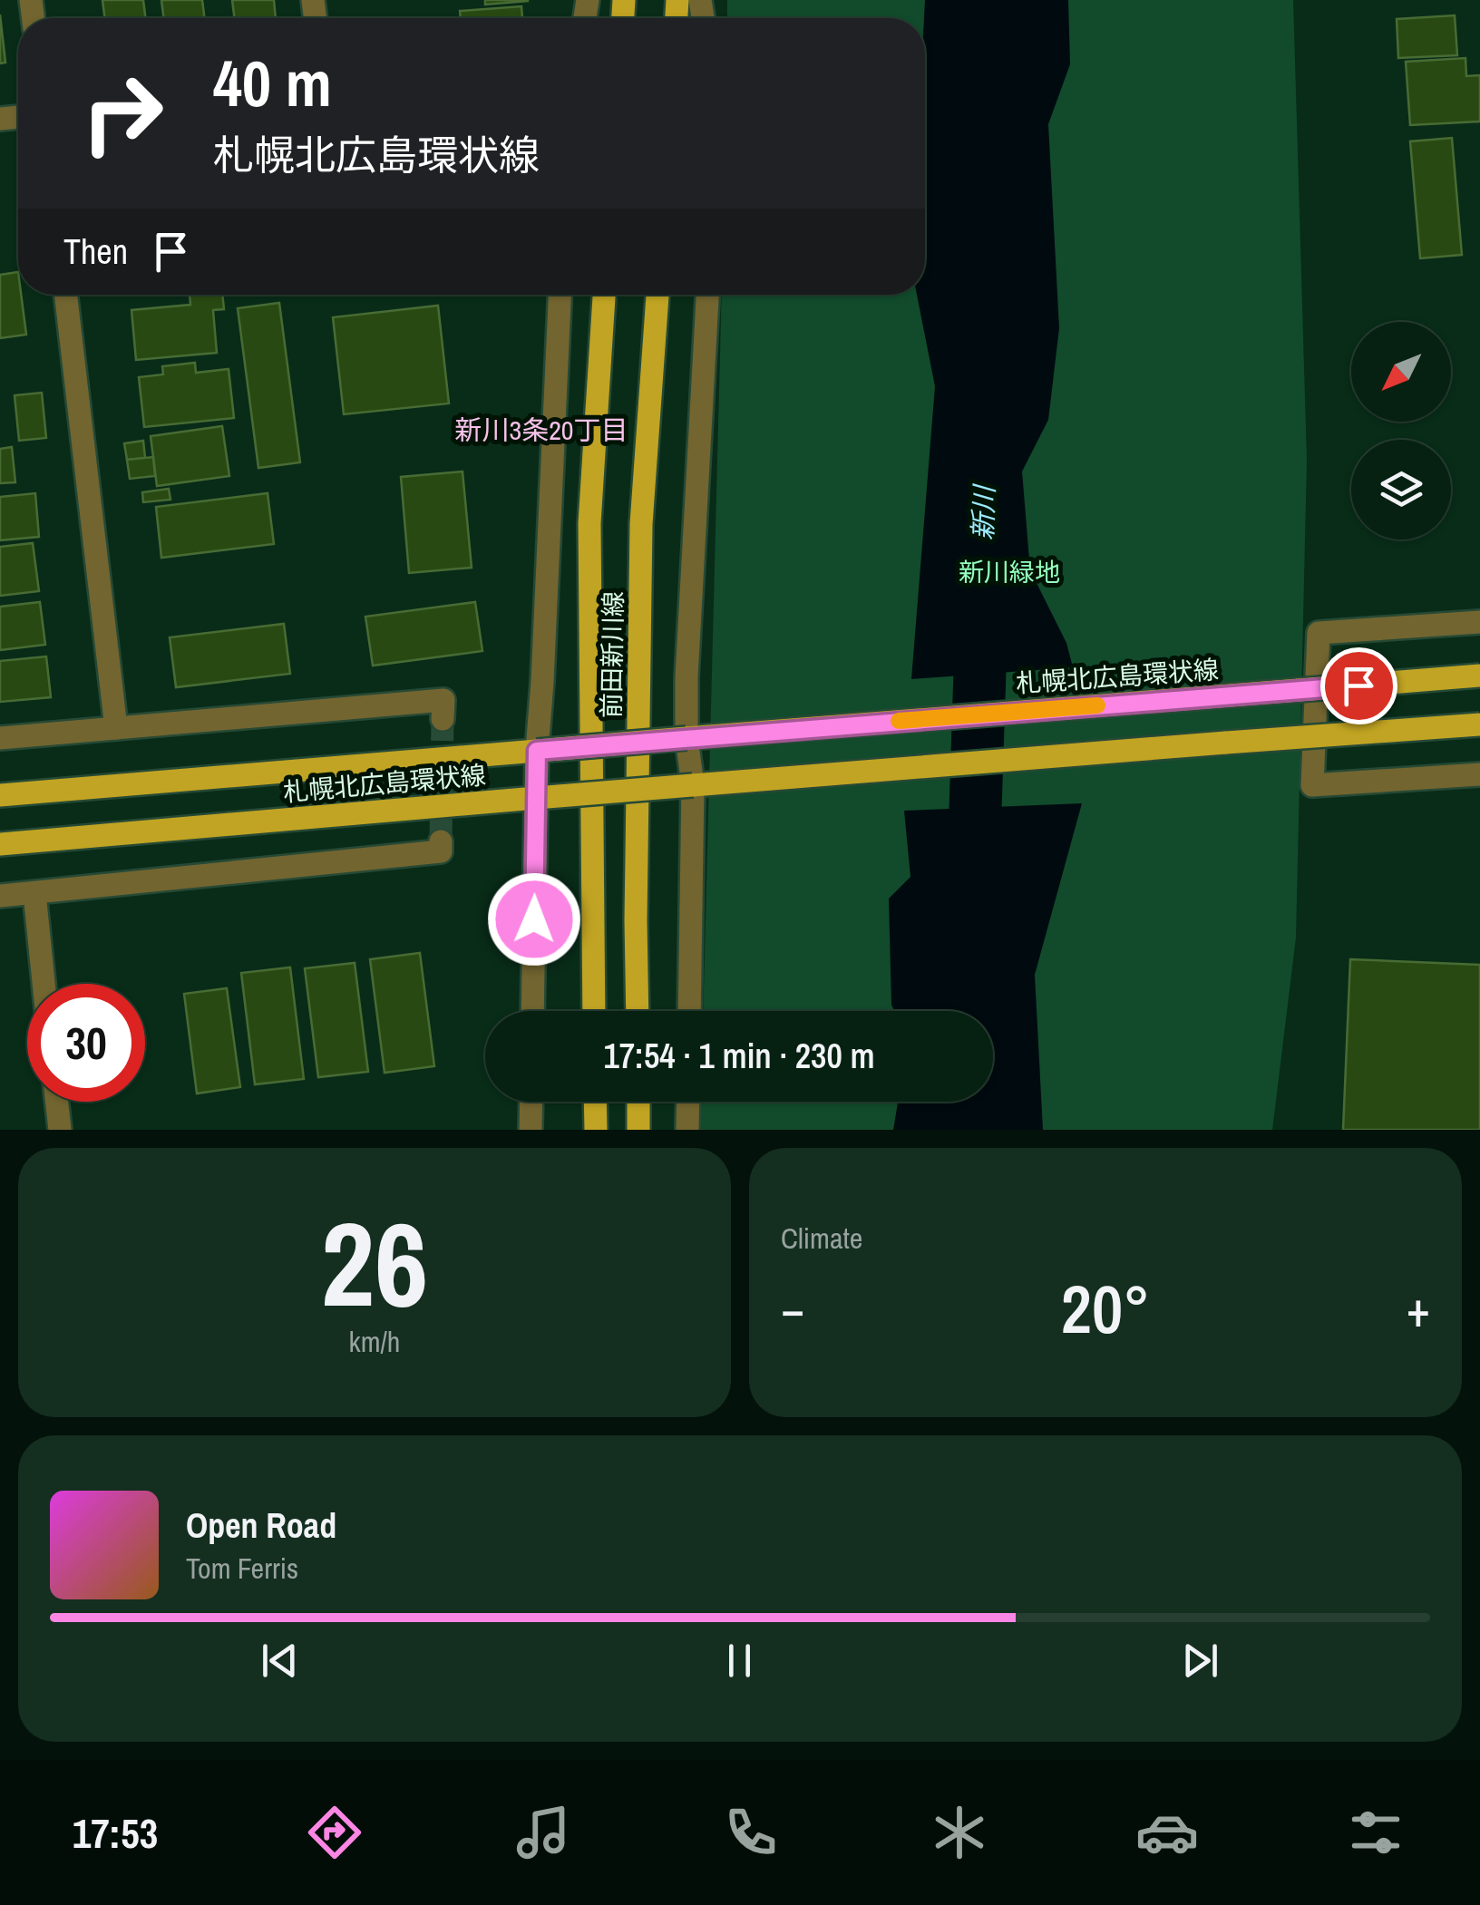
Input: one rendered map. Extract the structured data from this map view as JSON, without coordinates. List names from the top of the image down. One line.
{"streets":{"main road":["前田新川線","札幌北広島環状線"]},"districts":["新川3条20丁目"],"water":["新川"],"parks":["新川緑地"],"north":"bottom left","page":{"turn":["40 m","札幌北広島環状線"],"then":"Then","limit":"30","trip":"17:54 · 1 min · 230 m","tile":[["26","km/h"],"Climate"],"heat":["−","20°","+"],"song":["Open Road","Tom Ferris"],"tabs":"17:53"}}
